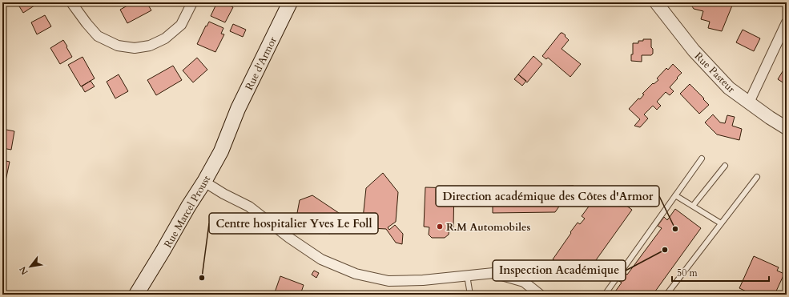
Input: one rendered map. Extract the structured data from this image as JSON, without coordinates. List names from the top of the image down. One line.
{"streets":{"main road":["Rue d'Armor","Rue Marcel Proust"],"street":["Rue Pasteur"]},"crossings":[["Rue d'Armor","Rue Marcel Proust"]],"places":["R.M Automobiles","Direction académique des Côtes d'Armor","Inspection Académique","Centre hospitalier Yves Le Foll"],"scale_bar":"50 m","north":"bottom left"}
